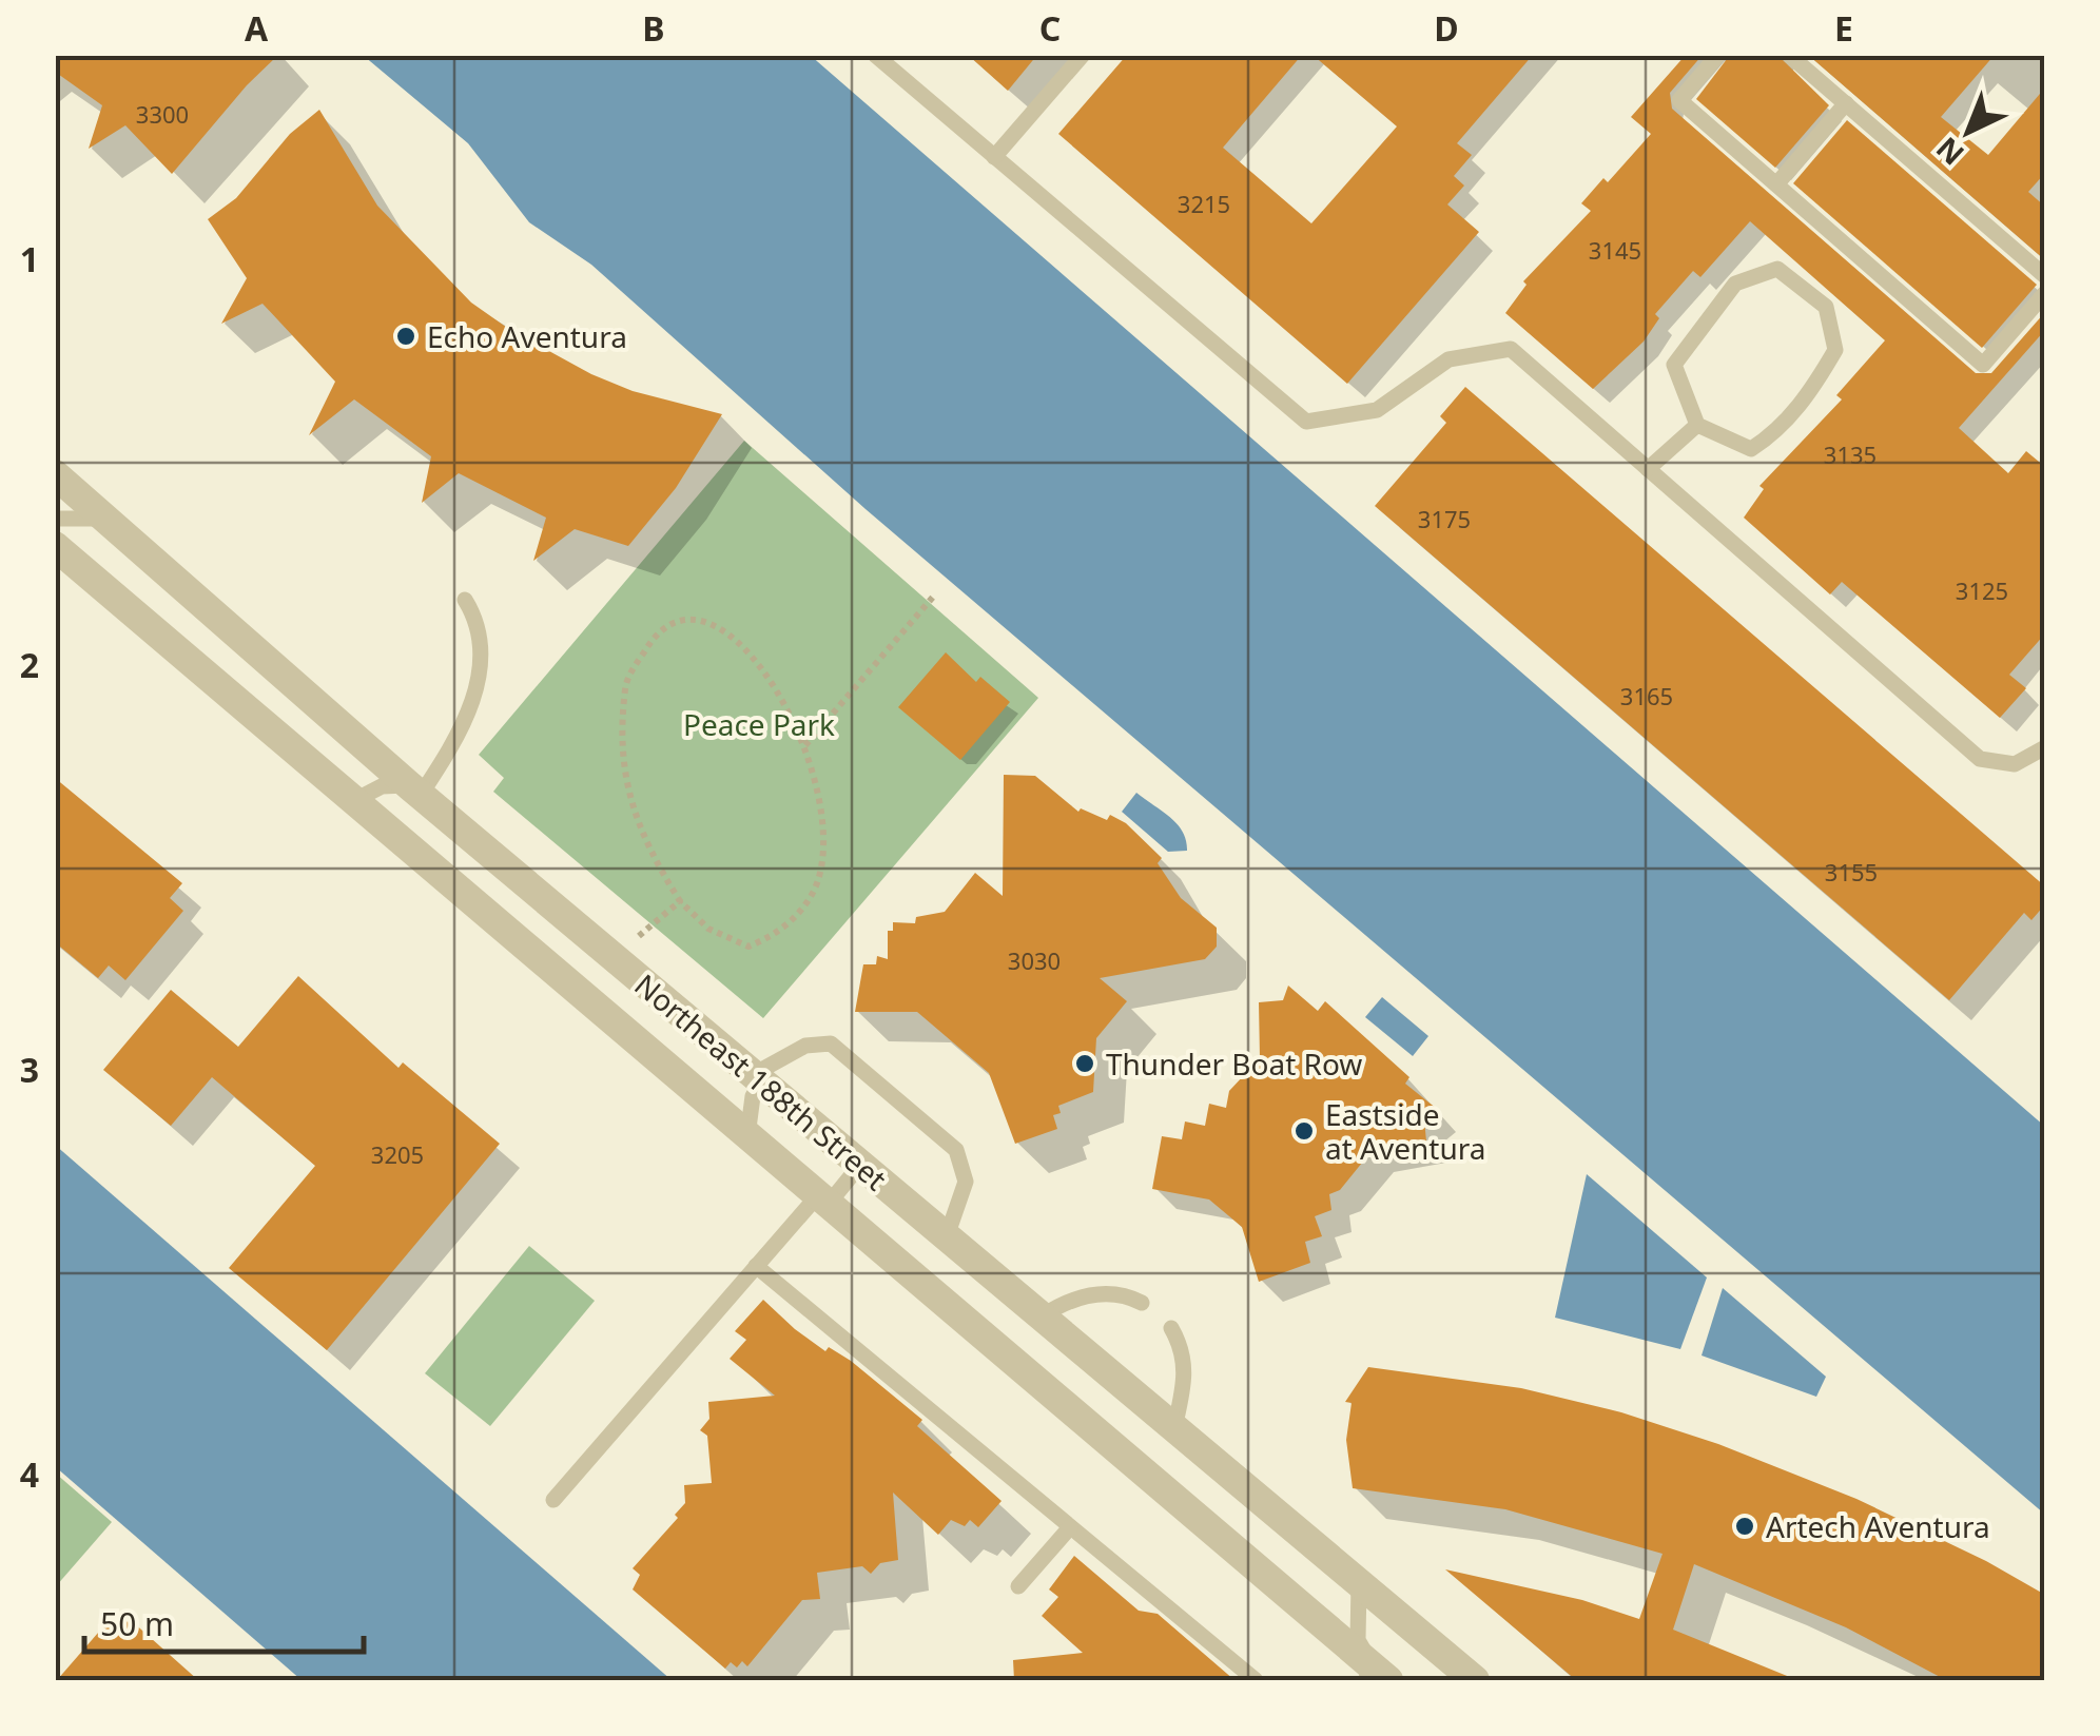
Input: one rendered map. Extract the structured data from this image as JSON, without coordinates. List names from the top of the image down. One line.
{"streets":{"street":["Northeast 188th Street"]},"parks":["Peace Park"],"places":["Echo Aventura","Thunder Boat Row","Eastside at Aventura","Artech Aventura"],"house_numbers":["3300","3215","3145","3135","3175","3125","3165","3155","3030","3205"],"scale_bar":"50 m","north":"bottom left","grid":{"columns":["A","B","C","D","E"],"rows":["1","2","3","4"]}}
